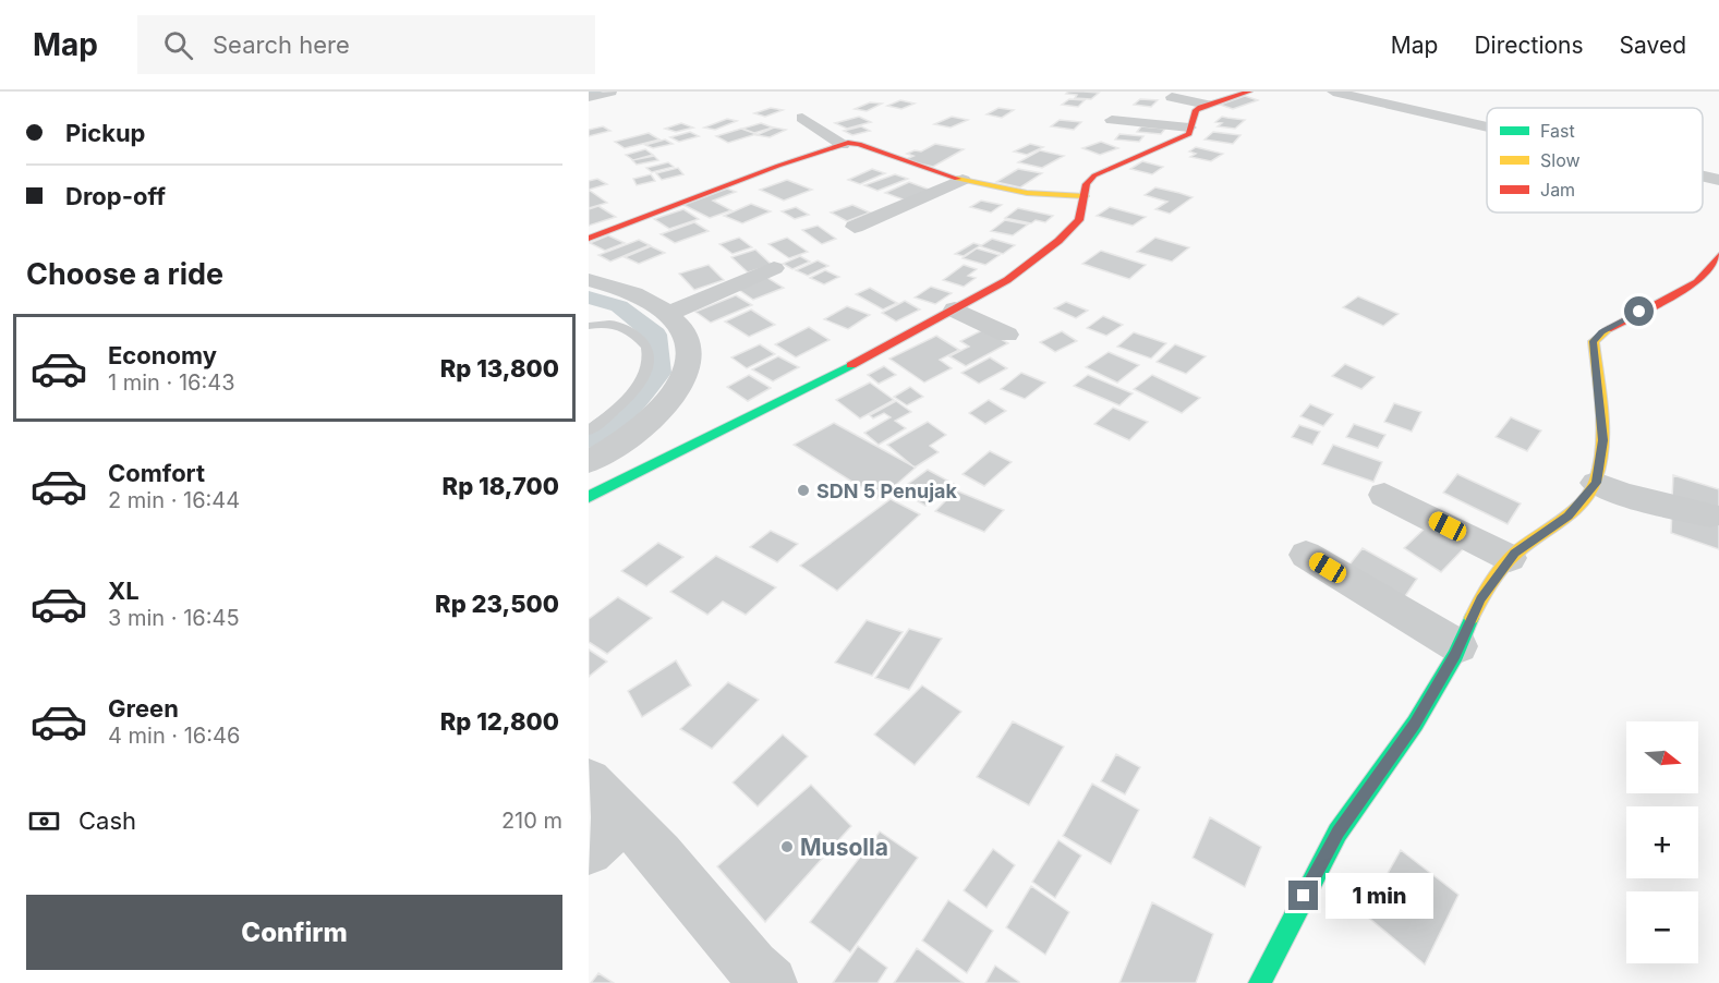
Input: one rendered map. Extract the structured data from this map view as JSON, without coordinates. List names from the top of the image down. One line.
{"places":["SDN 5 Penujak","Musolla"],"legend":["Fast","Slow","Jam"],"north":"right","page":{"header":"Map","search":"Search here","nav":["Map","Directions","Saved"],"banner":["Pickup","Drop-off"],"heading":"Choose a ride","list":[{"name":"Economy","note":"1 min · 16:43","value":"Rp 13,800"},{"name":"Comfort","note":"2 min · 16:44","value":"Rp 18,700"},{"name":"XL","note":"3 min · 16:45","value":"Rp 23,500"},{"name":"Green","note":"4 min · 16:46","value":"Rp 12,800"}],"map_buttons":["+","−"],"pay":["Cash","210 m"],"bubble":"1 min","buttons":"Confirm"}}
